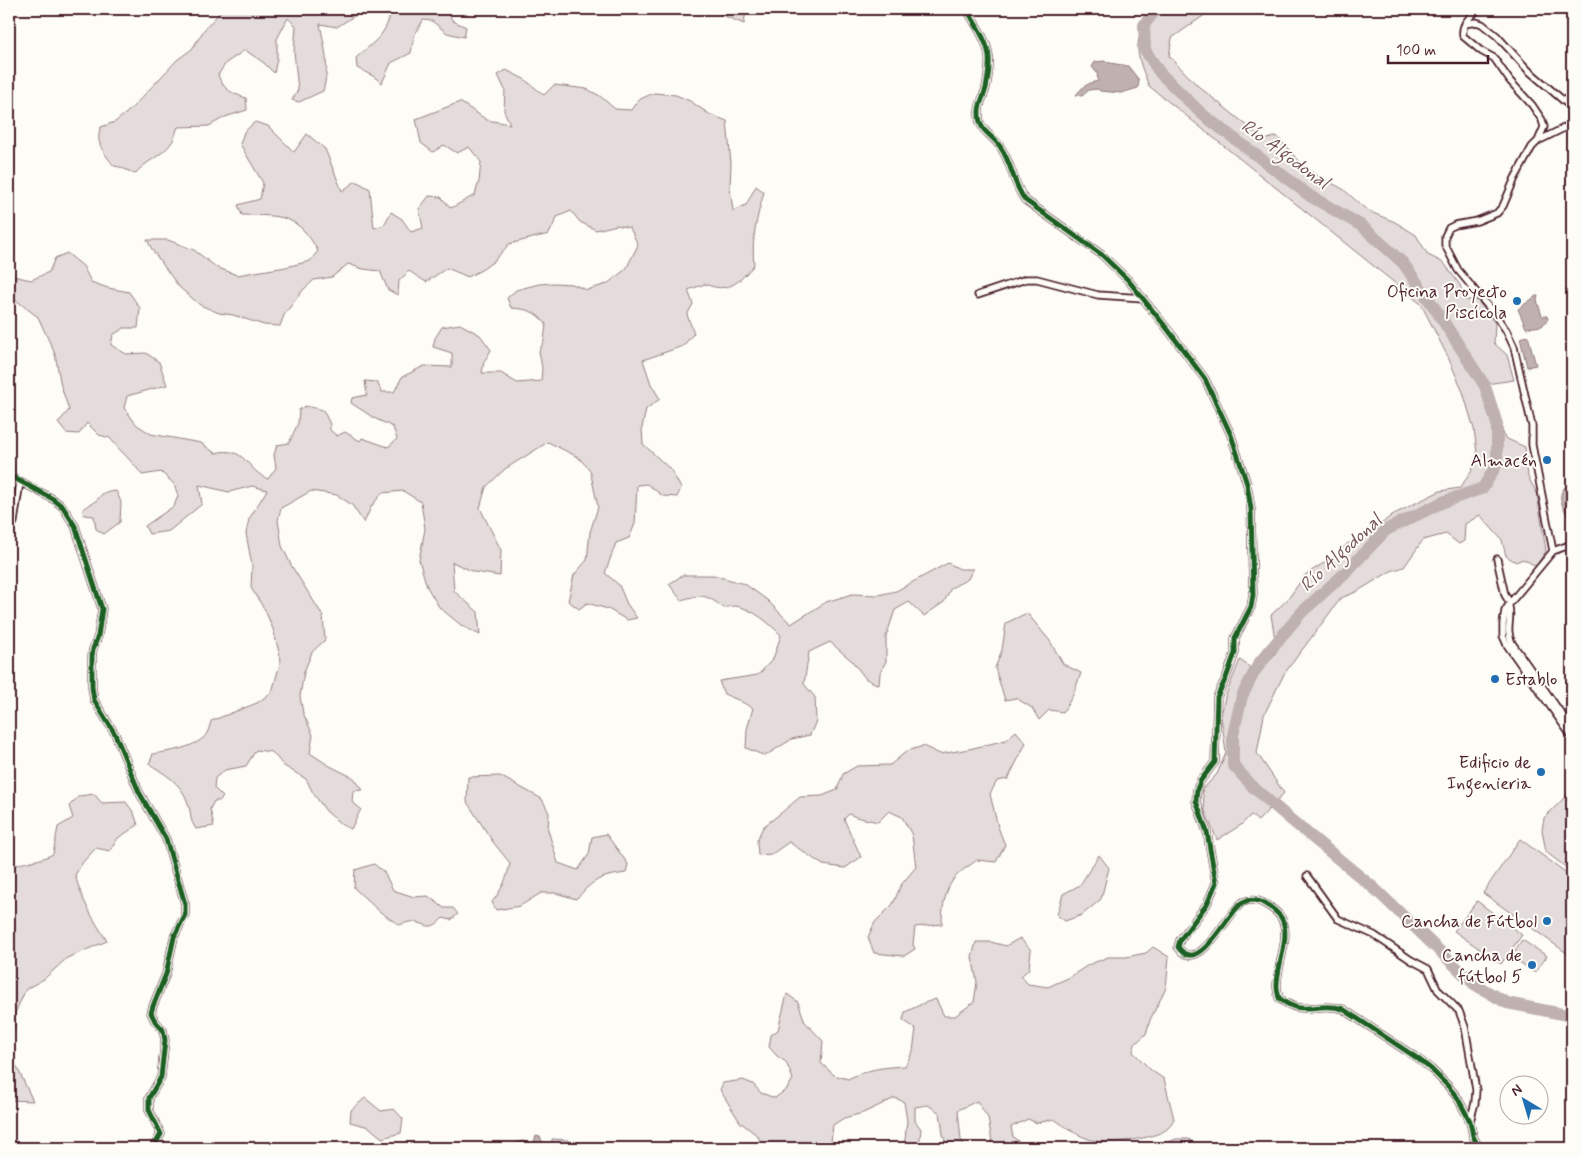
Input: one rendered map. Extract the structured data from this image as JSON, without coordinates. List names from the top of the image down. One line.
{"water":["Río Algodonal"],"places":["Oficina Proyecto Piscícola","Almacén","Establo","Edificio de Ingenieria","Cancha de Fútbol","Cancha de fútbol 5"],"scale_bar":"100 m","north":"top left"}
